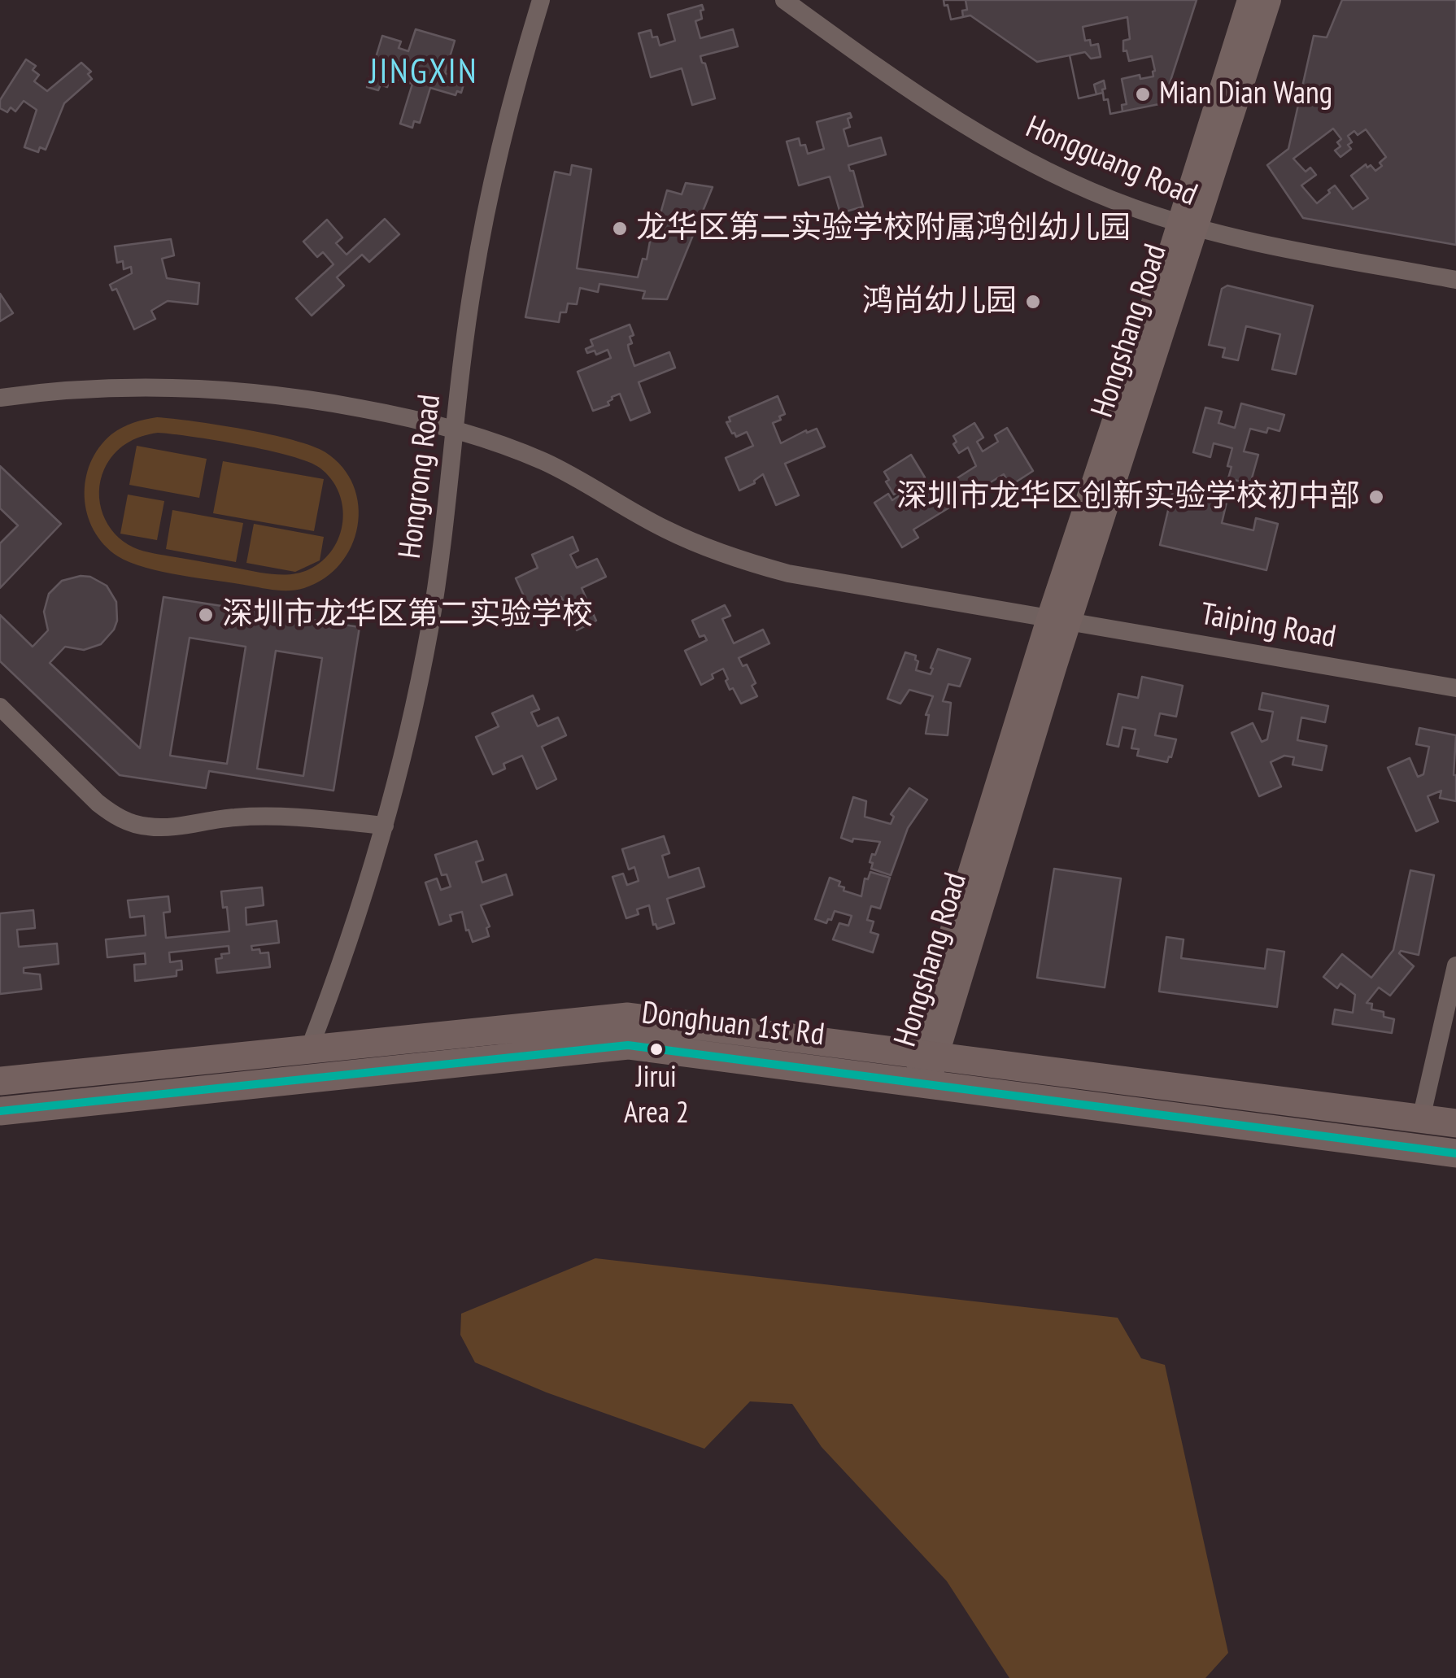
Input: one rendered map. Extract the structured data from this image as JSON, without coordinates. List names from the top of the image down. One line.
{"streets":{"main road":["Donghuan 1st Rd"],"street":["Hongguang Road","Hongshang Road","Hongrong Road","Taiping Road"]},"crossings":[["Hongguang Road","Hongshang Road"],["Hongshang Road","Taiping Road"],["Hongshang Road","Donghuan 1st Rd"],["Hongrong Road","Taiping Road"],["Hongrong Road","Donghuan 1st Rd"]],"districts":["JINGXIN"],"places":["Mian Dian Wang","龙华区第二实验学校附属鸿创幼儿园","鸿尚幼儿园","深圳市龙华区创新实验学校初中部","深圳市龙华区第二实验学校","Jirui Area 2"]}
